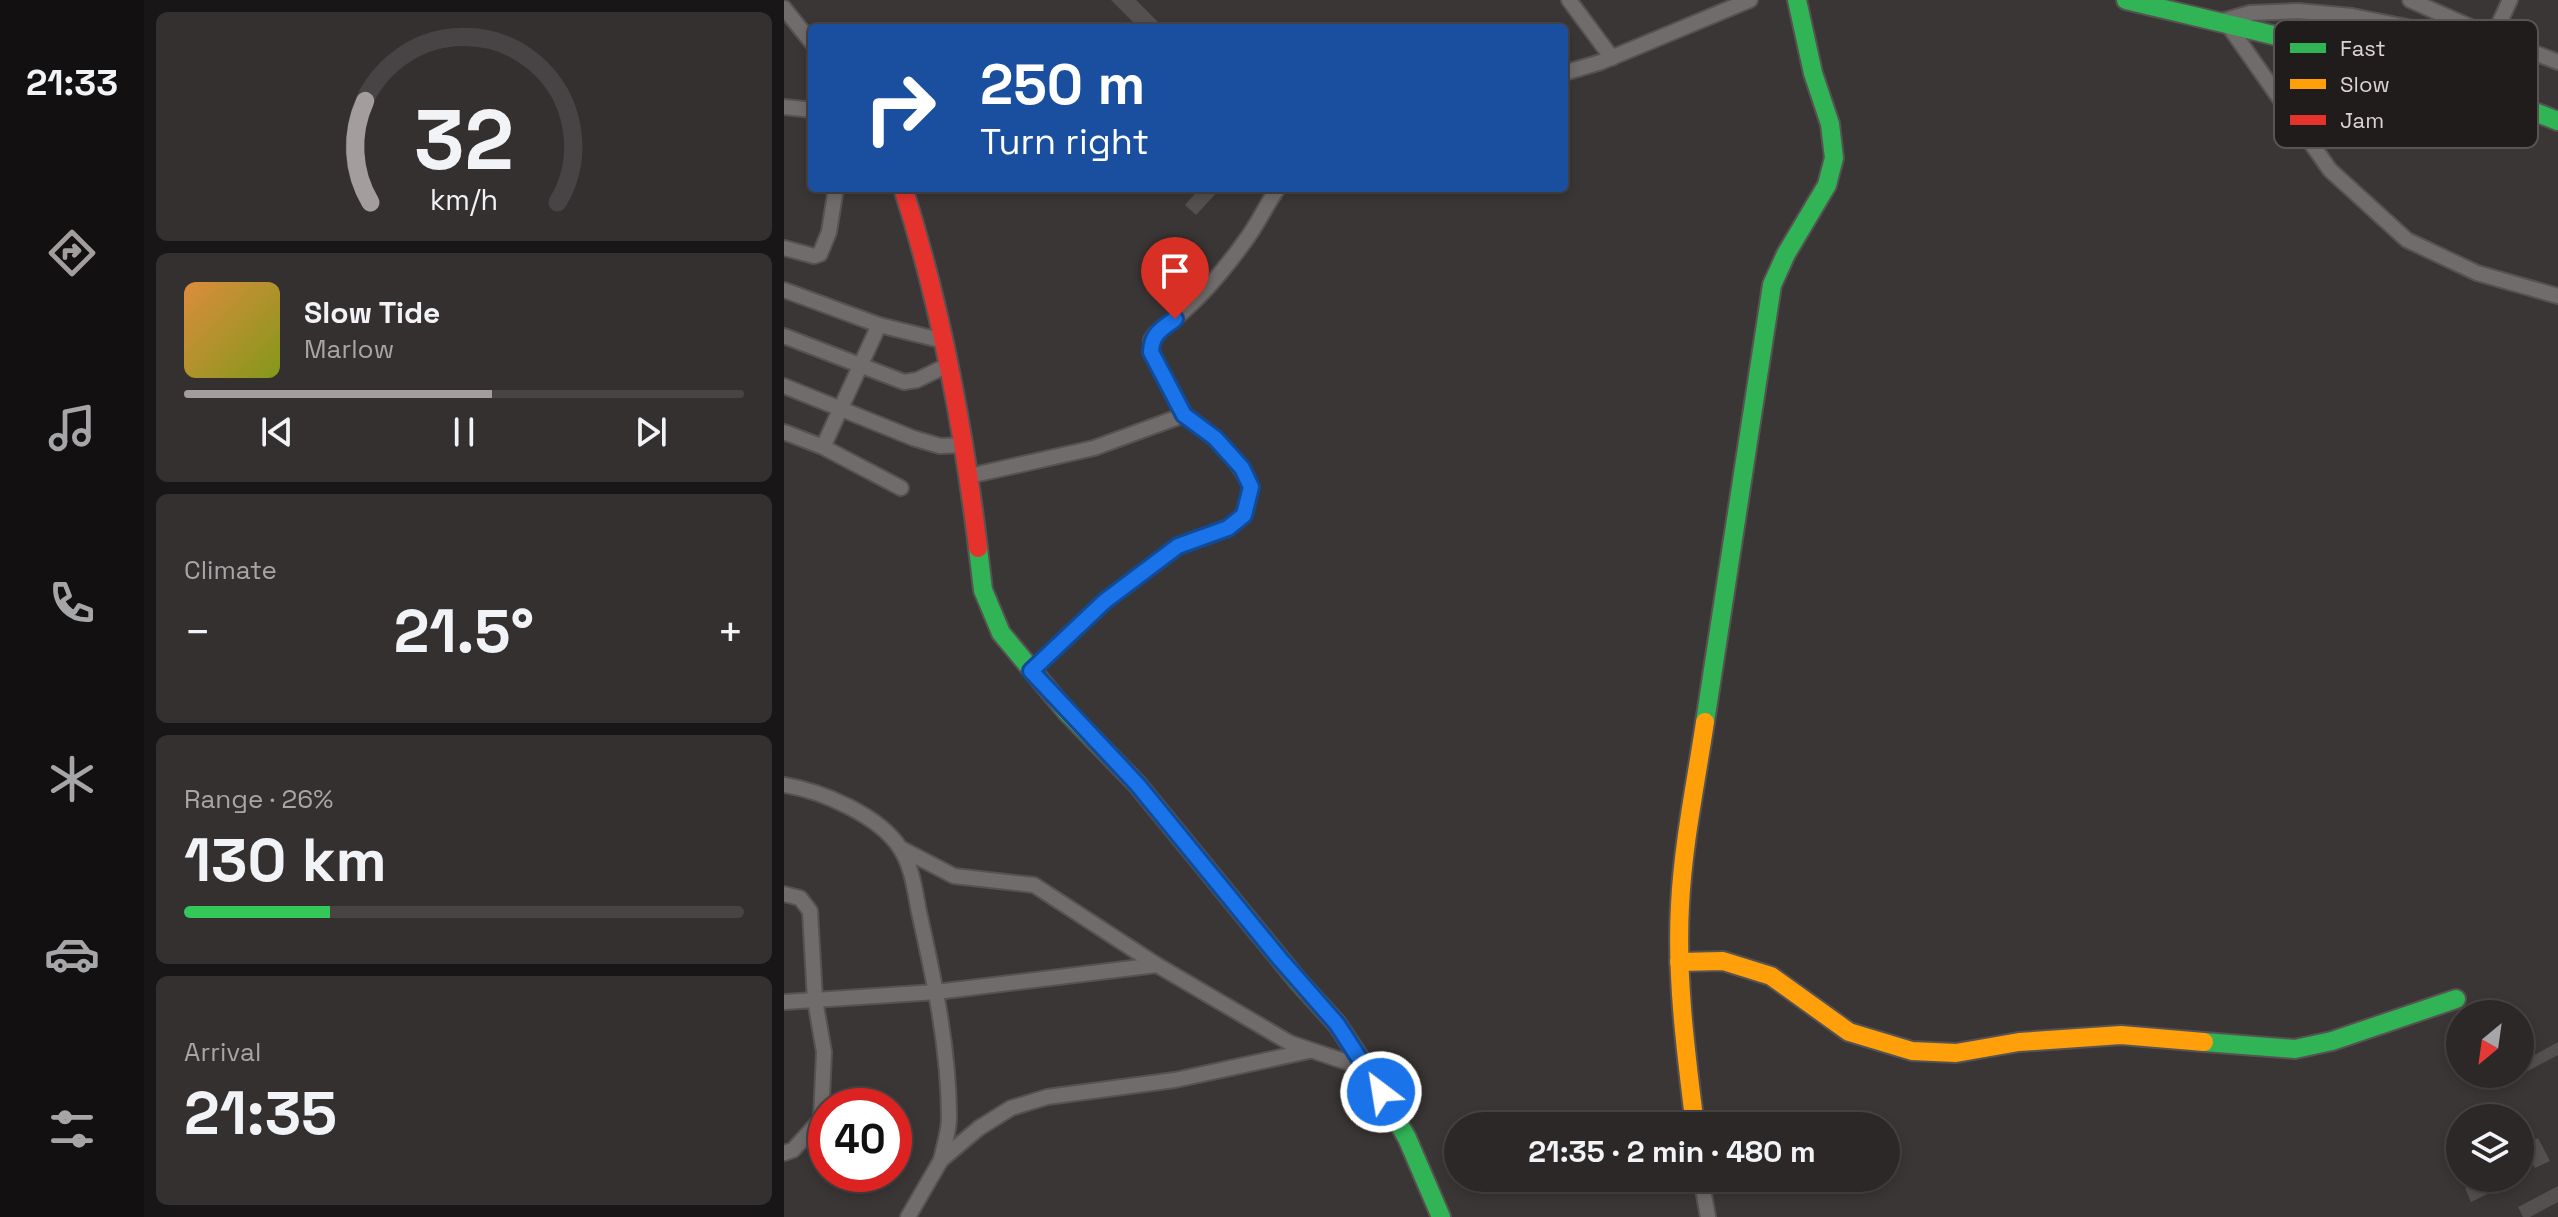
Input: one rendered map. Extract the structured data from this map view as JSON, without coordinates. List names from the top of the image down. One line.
{"legend":["Fast","Slow","Jam"],"north":"bottom left","page":{"tabs":"21:33","turn":["250 m","Turn right"],"song":["Slow Tide","Marlow"],"tile":["Climate",["Range · 26%","130 km"],["Arrival","21:35"]],"heat":["−","21.5°","+"],"limit":"40","trip":"21:35 · 2 min · 480 m","gauge":["32","km/h"]}}
